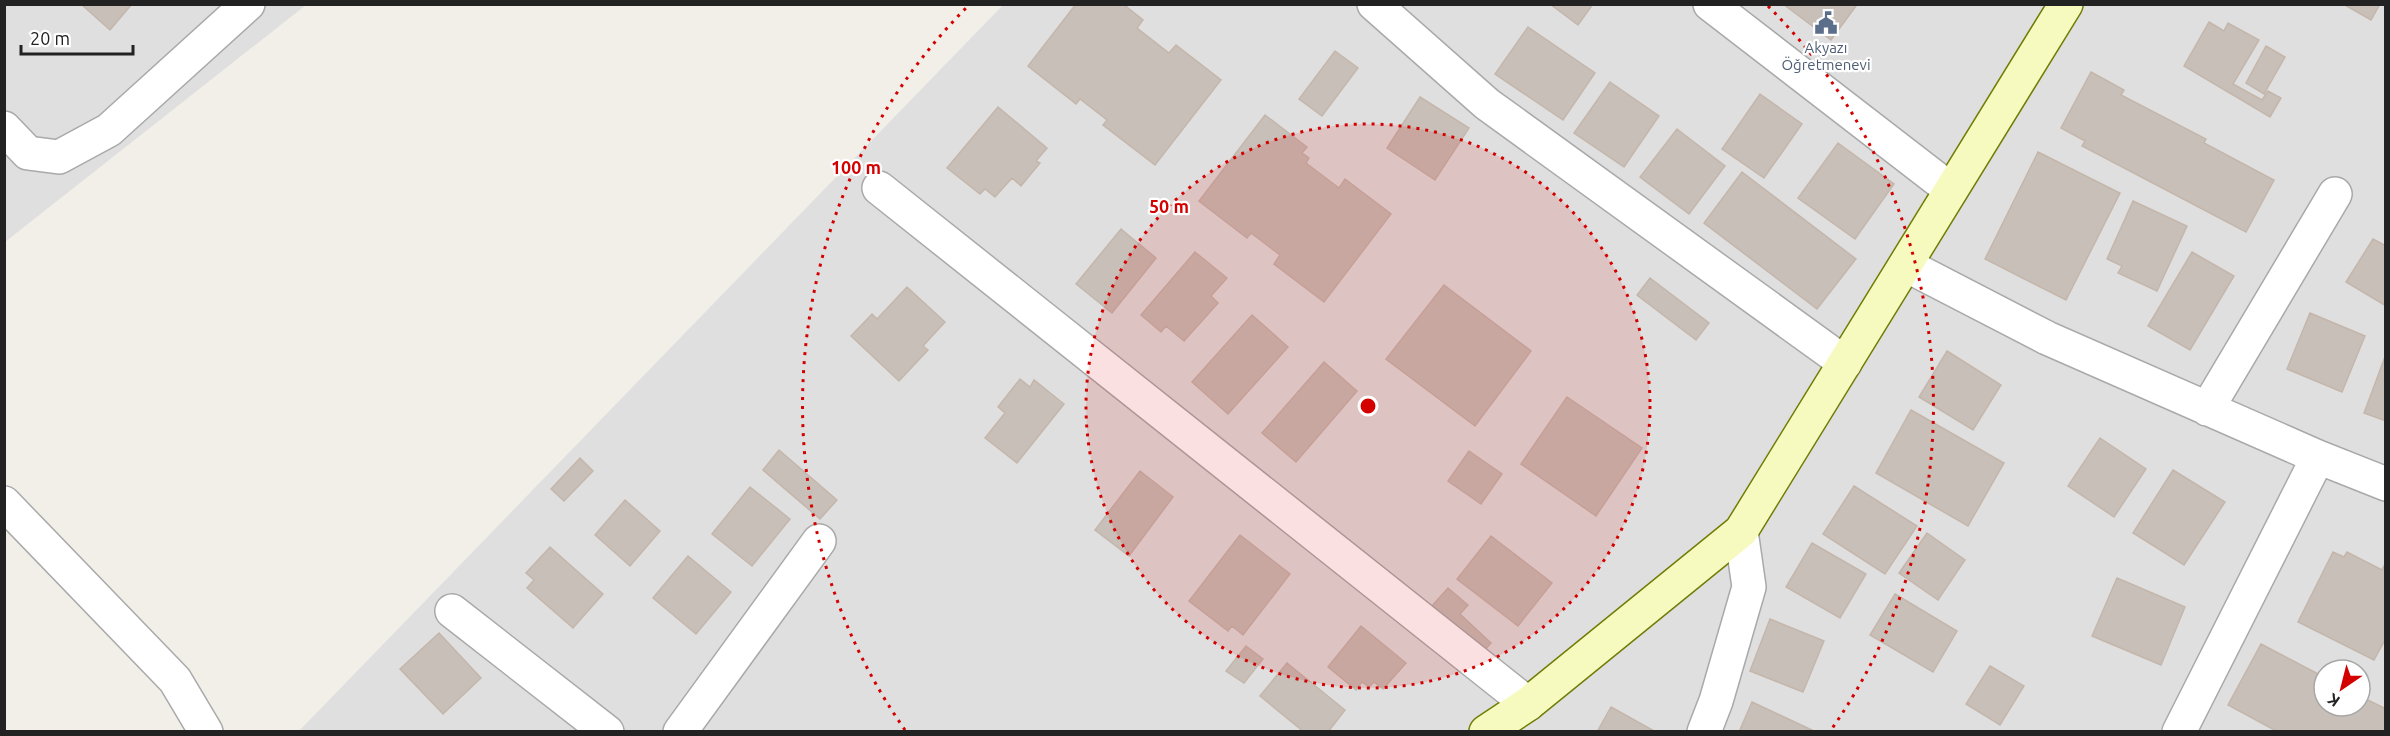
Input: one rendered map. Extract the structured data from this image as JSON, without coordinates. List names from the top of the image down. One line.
{"places":{"public building":["Akyazı Öğretmenevi"]},"scale_bar":"20 m","north":"bottom left","rings":["100 m","50 m"]}
